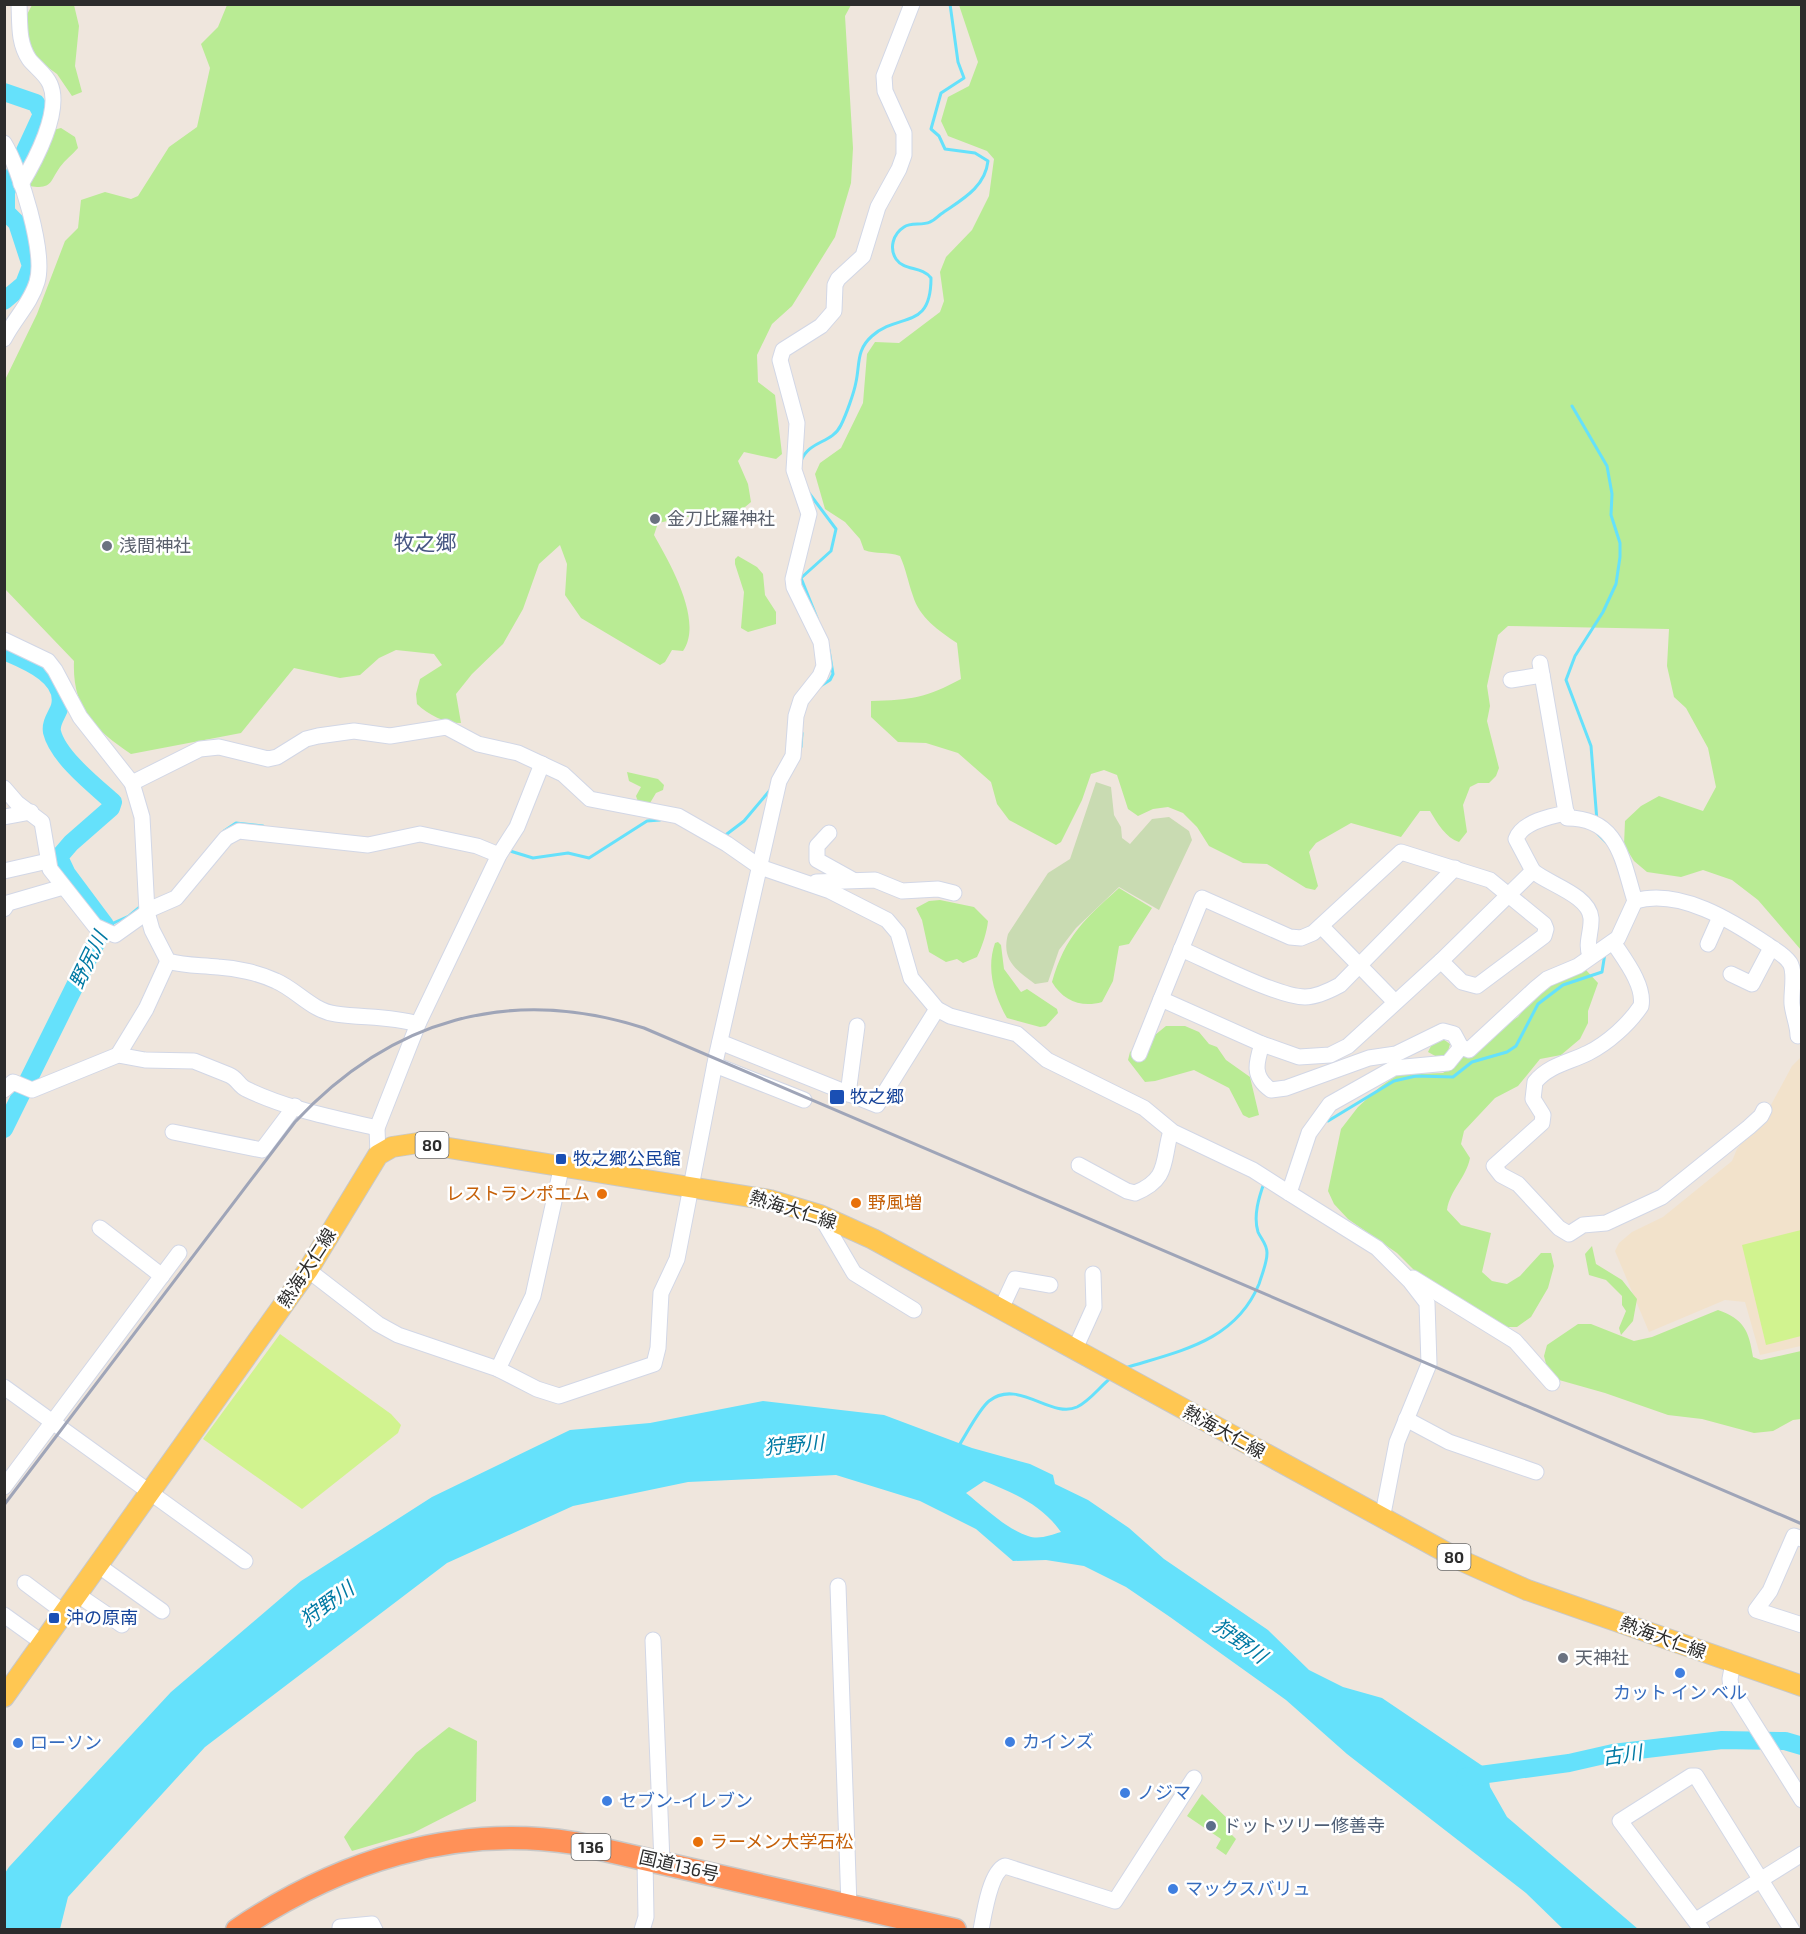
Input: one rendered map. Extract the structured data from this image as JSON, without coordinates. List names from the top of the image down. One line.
{"streets":{"highway":["136","国道136号"],"main road":["80","熱海大仁線"]},"districts":["牧之郷"],"water":["野尻川","狩野川","古川"],"places":{"other":["金刀比羅神社","浅間神社","レストランポエム","野風増","天神社","カット イン ベル","カインズ","ローソン","ノジマ","セブン-イレブン","ドットツリー修善寺","ラーメン大学石松","マックスバリュ"],"transit":["牧之郷","牧之郷公民館","沖の原南"]}}
